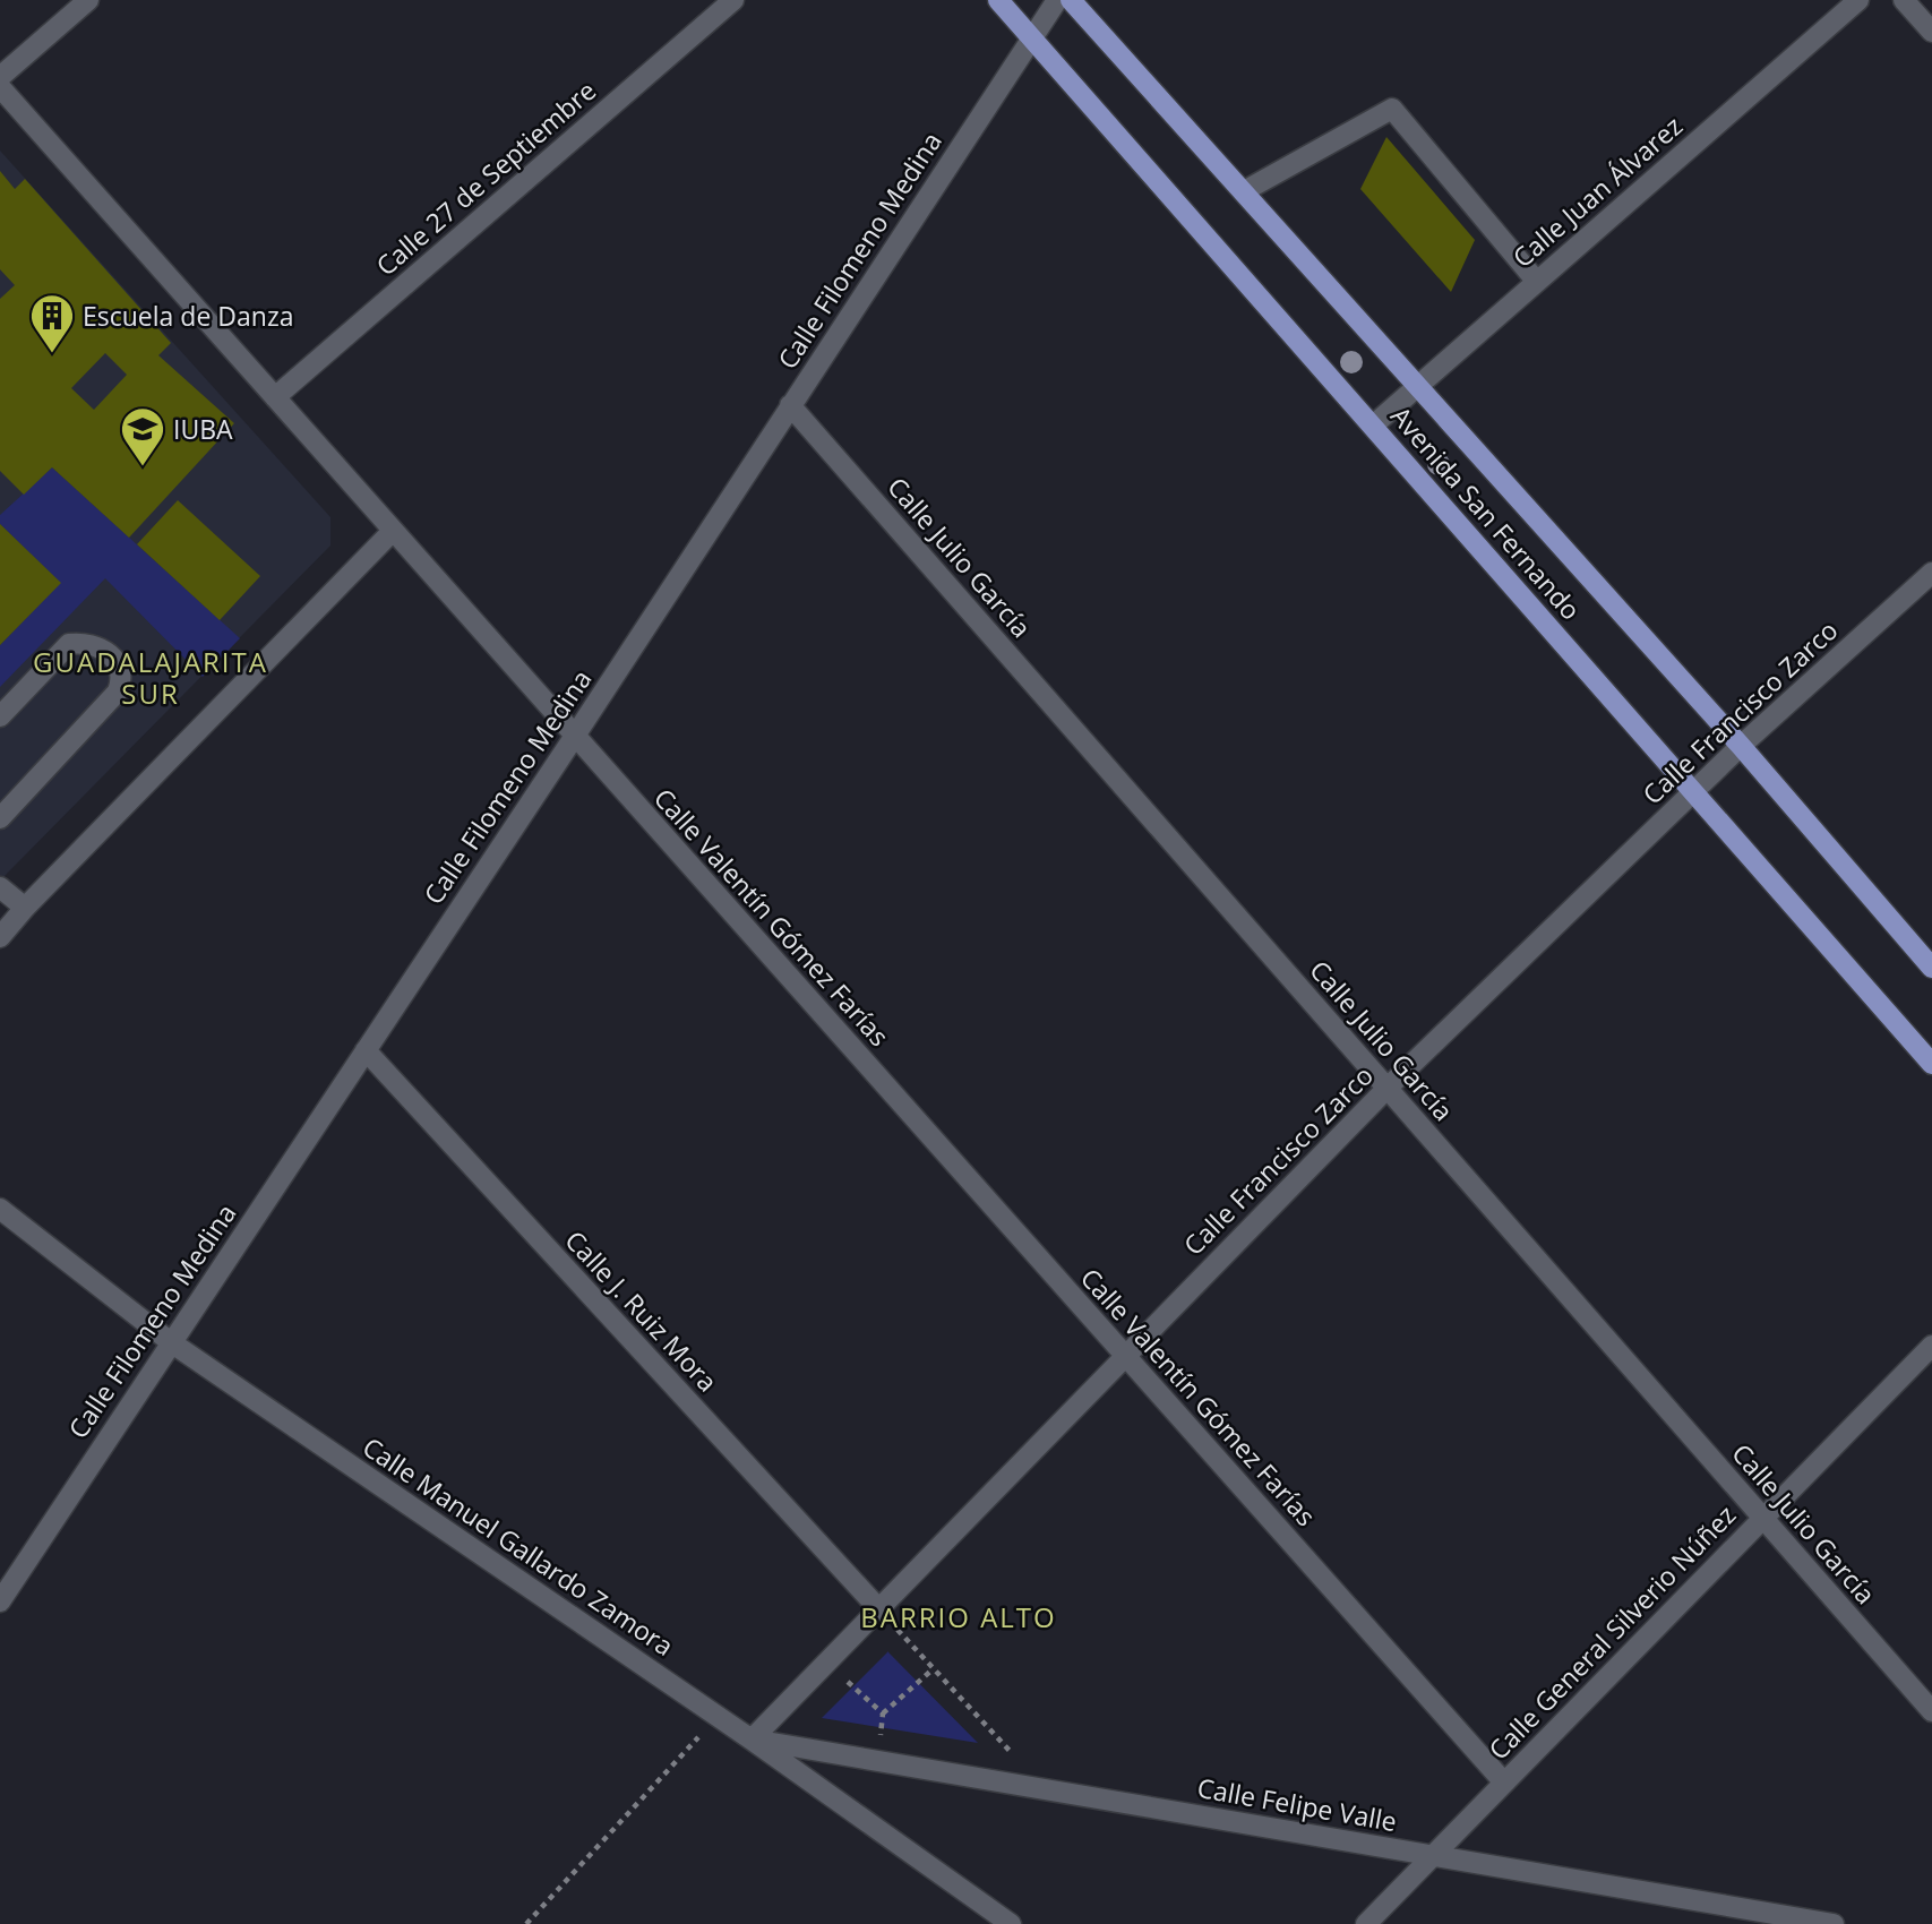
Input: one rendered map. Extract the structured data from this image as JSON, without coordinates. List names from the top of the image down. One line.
{"streets":{"main road":["Avenida San Fernando"],"street":["Calle 27 de Septiembre","Calle Juan Álvarez","Calle Filomeno Medina","Calle Julio García","Calle Francisco Zarco","Calle Valentín Gómez Farías","Calle J. Ruiz Mora","Calle Manuel Gallardo Zamora","Calle General Silverio Núñez","Calle Felipe Valle"]},"crossings":[["Calle 27 de Septiembre","Calle Valentín Gómez Farías"],["Calle Juan Álvarez","Avenida San Fernando"],["Calle Filomeno Medina","Avenida San Fernando"],["Calle Filomeno Medina","Calle Julio García"],["Calle Filomeno Medina","Calle Valentín Gómez Farías"],["Calle Filomeno Medina","Calle J. Ruiz Mora"],["Calle Filomeno Medina","Calle Manuel Gallardo Zamora"],["Avenida San Fernando","Calle Francisco Zarco"],["Calle Julio García","Calle Francisco Zarco"],["Calle Julio García","Calle General Silverio Núñez"],["Calle Francisco Zarco","Calle Valentín Gómez Farías"],["Calle Francisco Zarco","Calle J. Ruiz Mora"],["Calle Francisco Zarco","Calle Manuel Gallardo Zamora"],["Calle Francisco Zarco","Calle Felipe Valle"],["Calle Valentín Gómez Farías","Calle General Silverio Núñez"],["Calle Manuel Gallardo Zamora","Calle Felipe Valle"],["Calle General Silverio Núñez","Calle Felipe Valle"]],"districts":["GUADALAJARITA SUR","BARRIO ALTO"],"places":{"building":["Escuela de Danza"],"school or university":["IUBA"]}}
